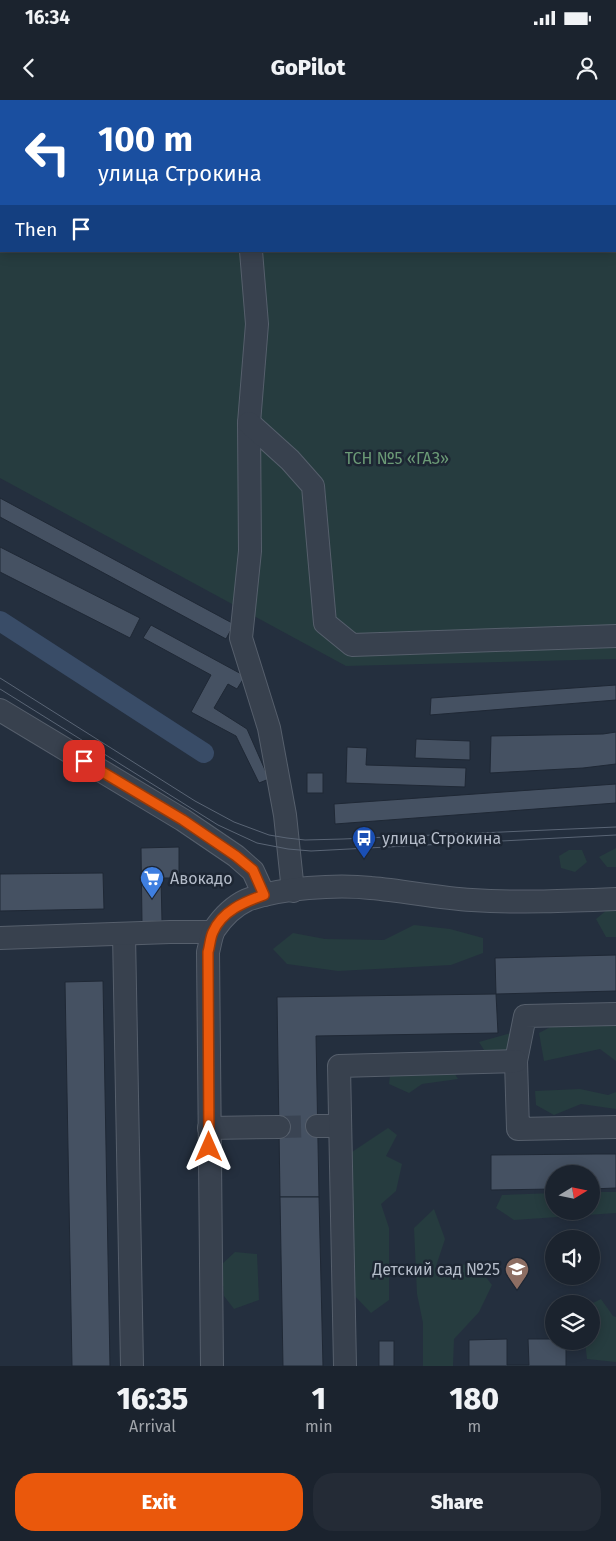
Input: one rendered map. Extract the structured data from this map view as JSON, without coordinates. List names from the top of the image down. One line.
{"parks":["ТСН №5 «ГАЗ»"],"places":{"bus stop":["улица Строкина"],"supermarket":["Авокадо"],"school or university":["Детский сад №25"]},"north":"right","page":{"status":"16:34","header":"GoPilot","turn":["100 m","улица Строкина"],"then":"Then","eta":["16:35","Arrival","1","min","180","m"],"buttons":["Exit","Share"]}}
